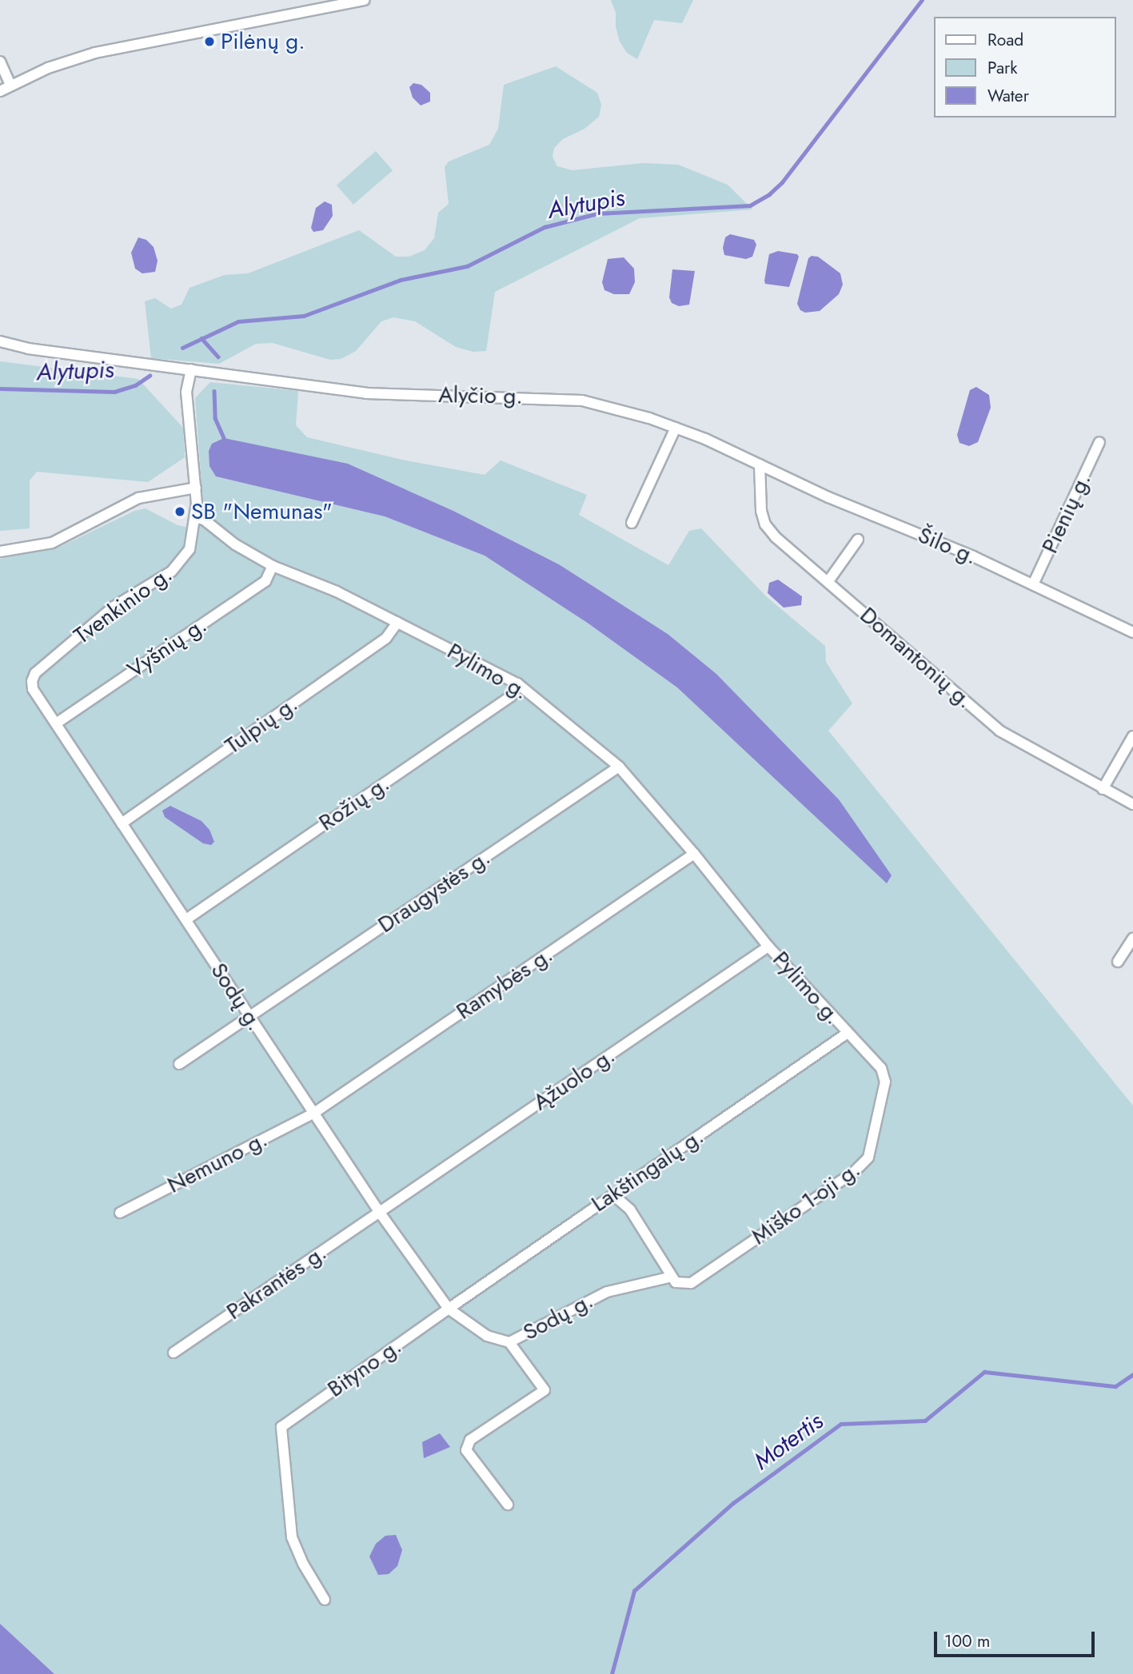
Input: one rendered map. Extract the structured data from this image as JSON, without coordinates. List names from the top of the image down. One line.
{"streets":{"street":["Alyčio g.","Pienių g.","Šilo g.","Tvenkinio g.","Vyšnių g.","Domantonių g.","Pylimo g.","Tulpių g.","Rožių g.","Draugystės g.","Ramybės g.","Sodų g.","Ąžuolo g.","Nemuno g.","Lakštingalų g.","Miško 1-oji g.","Pakrantės g.","Bityno g."]},"crossings":[["Alyčio g.","Šilo g."],["Alyčio g.","Domantonių g."],["Pienių g.","Šilo g."],["Šilo g.","Domantonių g."],["Tvenkinio g.","Pylimo g."],["Tvenkinio g.","Sodų g."],["Vyšnių g.","Pylimo g."],["Vyšnių g.","Sodų g."],["Pylimo g.","Tulpių g."],["Pylimo g.","Rožių g."],["Pylimo g.","Draugystės g."],["Pylimo g.","Ramybės g."],["Pylimo g.","Ąžuolo g."],["Pylimo g.","Lakštingalų g."],["Pylimo g.","Miško 1-oji g."],["Tulpių g.","Sodų g."],["Rožių g.","Sodų g."],["Draugystės g.","Sodų g."],["Ramybės g.","Sodų g."],["Ramybės g.","Nemuno g."],["Sodų g.","Ąžuolo g."],["Sodų g.","Nemuno g."],["Sodų g.","Lakštingalų g."],["Sodų g.","Miško 1-oji g."],["Sodų g.","Pakrantės g."],["Sodų g.","Bityno g."],["Ąžuolo g.","Pakrantės g."],["Lakštingalų g.","Miško 1-oji g."],["Lakštingalų g.","Bityno g."]],"water":["Alytupis","Motertis"],"places":["Pilėnų g.","SB \"Nemunas\""],"legend":["Road","Park","Water"],"scale_bar":"100 m"}
